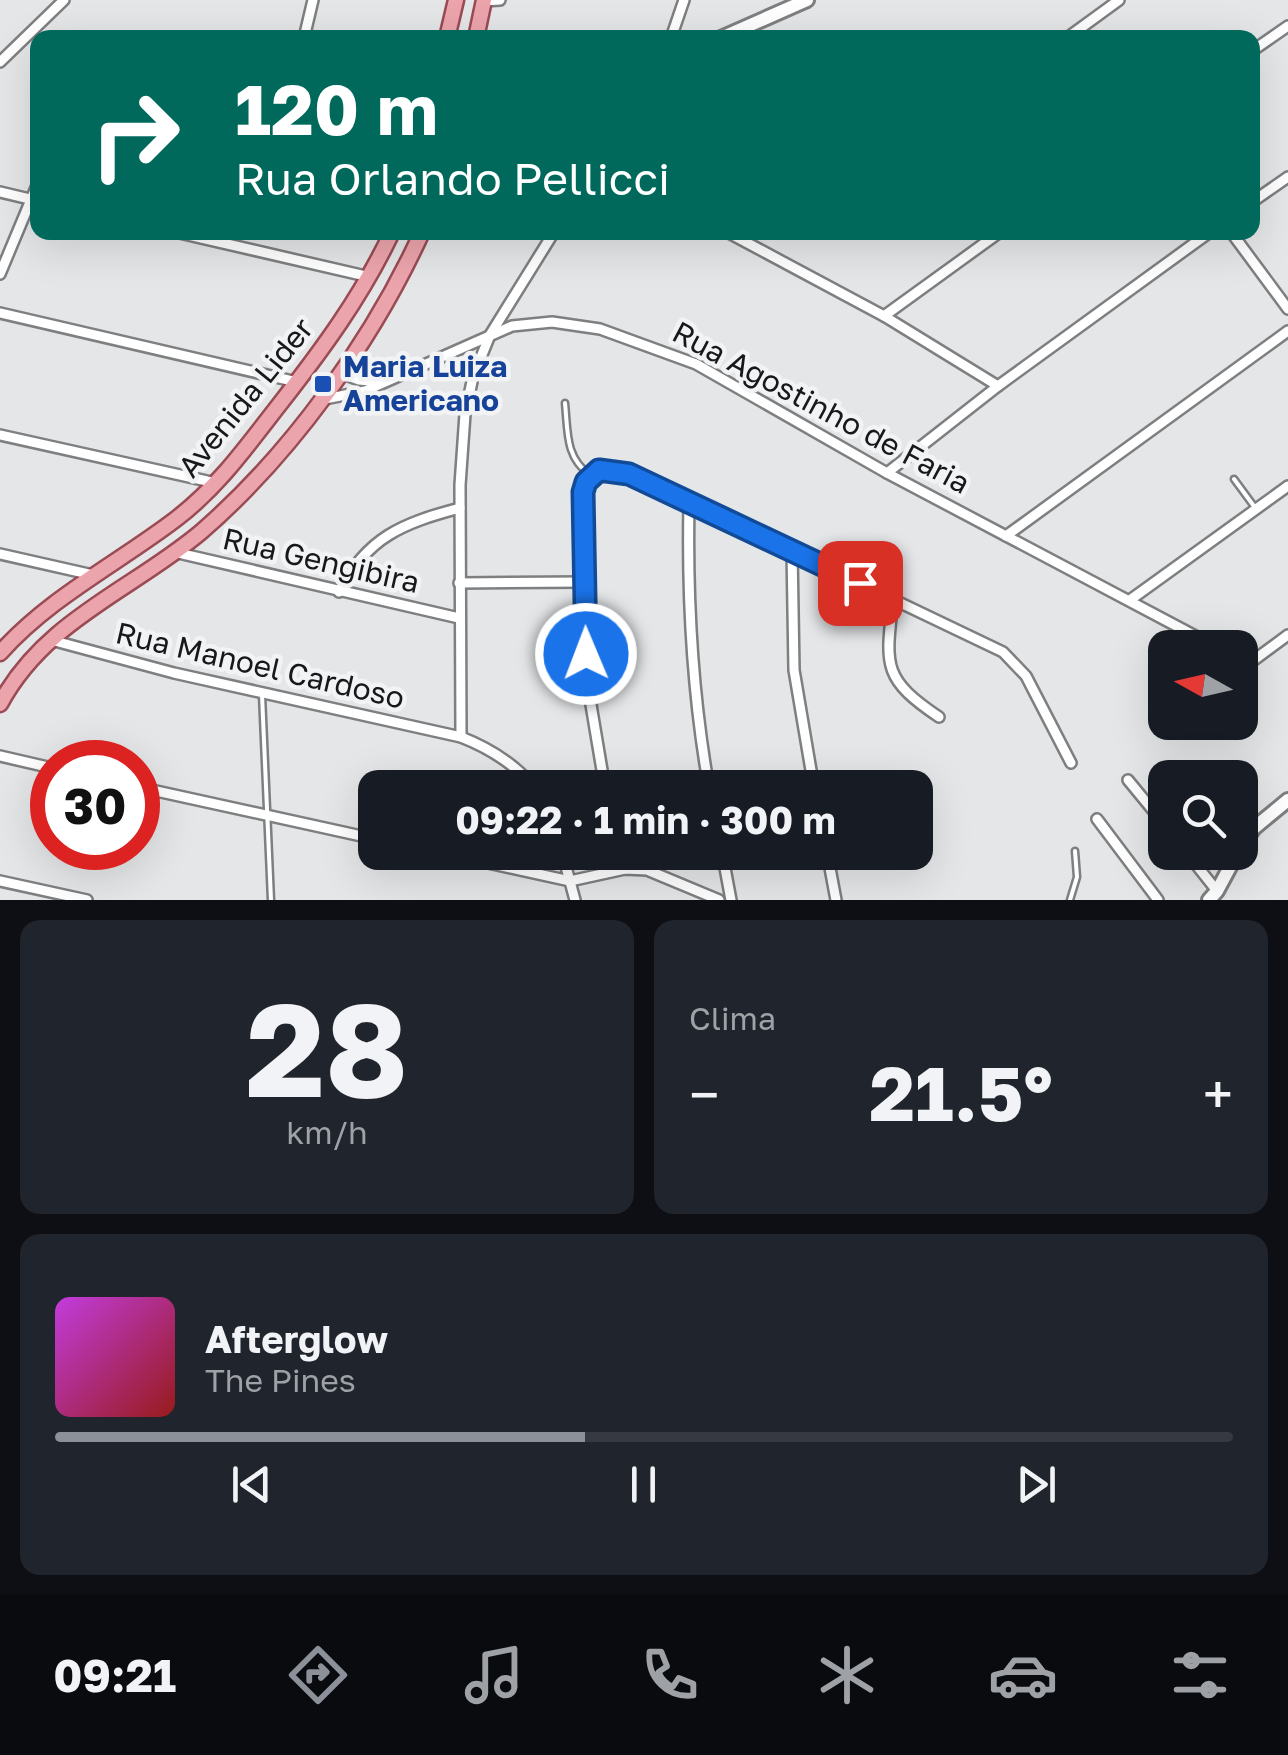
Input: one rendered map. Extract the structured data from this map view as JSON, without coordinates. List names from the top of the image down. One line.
{"streets":{"main road":["Avenida Lider"],"street":["Rua Agostinho de Faria","Rua Gengibira","Rua Manoel Cardoso"]},"crossings":[["Avenida Lider","Rua Agostinho de Faria"],["Avenida Lider","Rua Gengibira"],["Avenida Lider","Rua Manoel Cardoso"]],"places":{"transit":["Maria Luiza Americano"]},"north":"left","page":{"turn":["120 m","Rua Orlando Pellicci"],"limit":"30","trip":"09:22 · 1 min · 300 m","tile":[["28","km/h"],"Clima"],"heat":["−","21.5°","+"],"song":["Afterglow","The Pines"],"tabs":"09:21"}}
